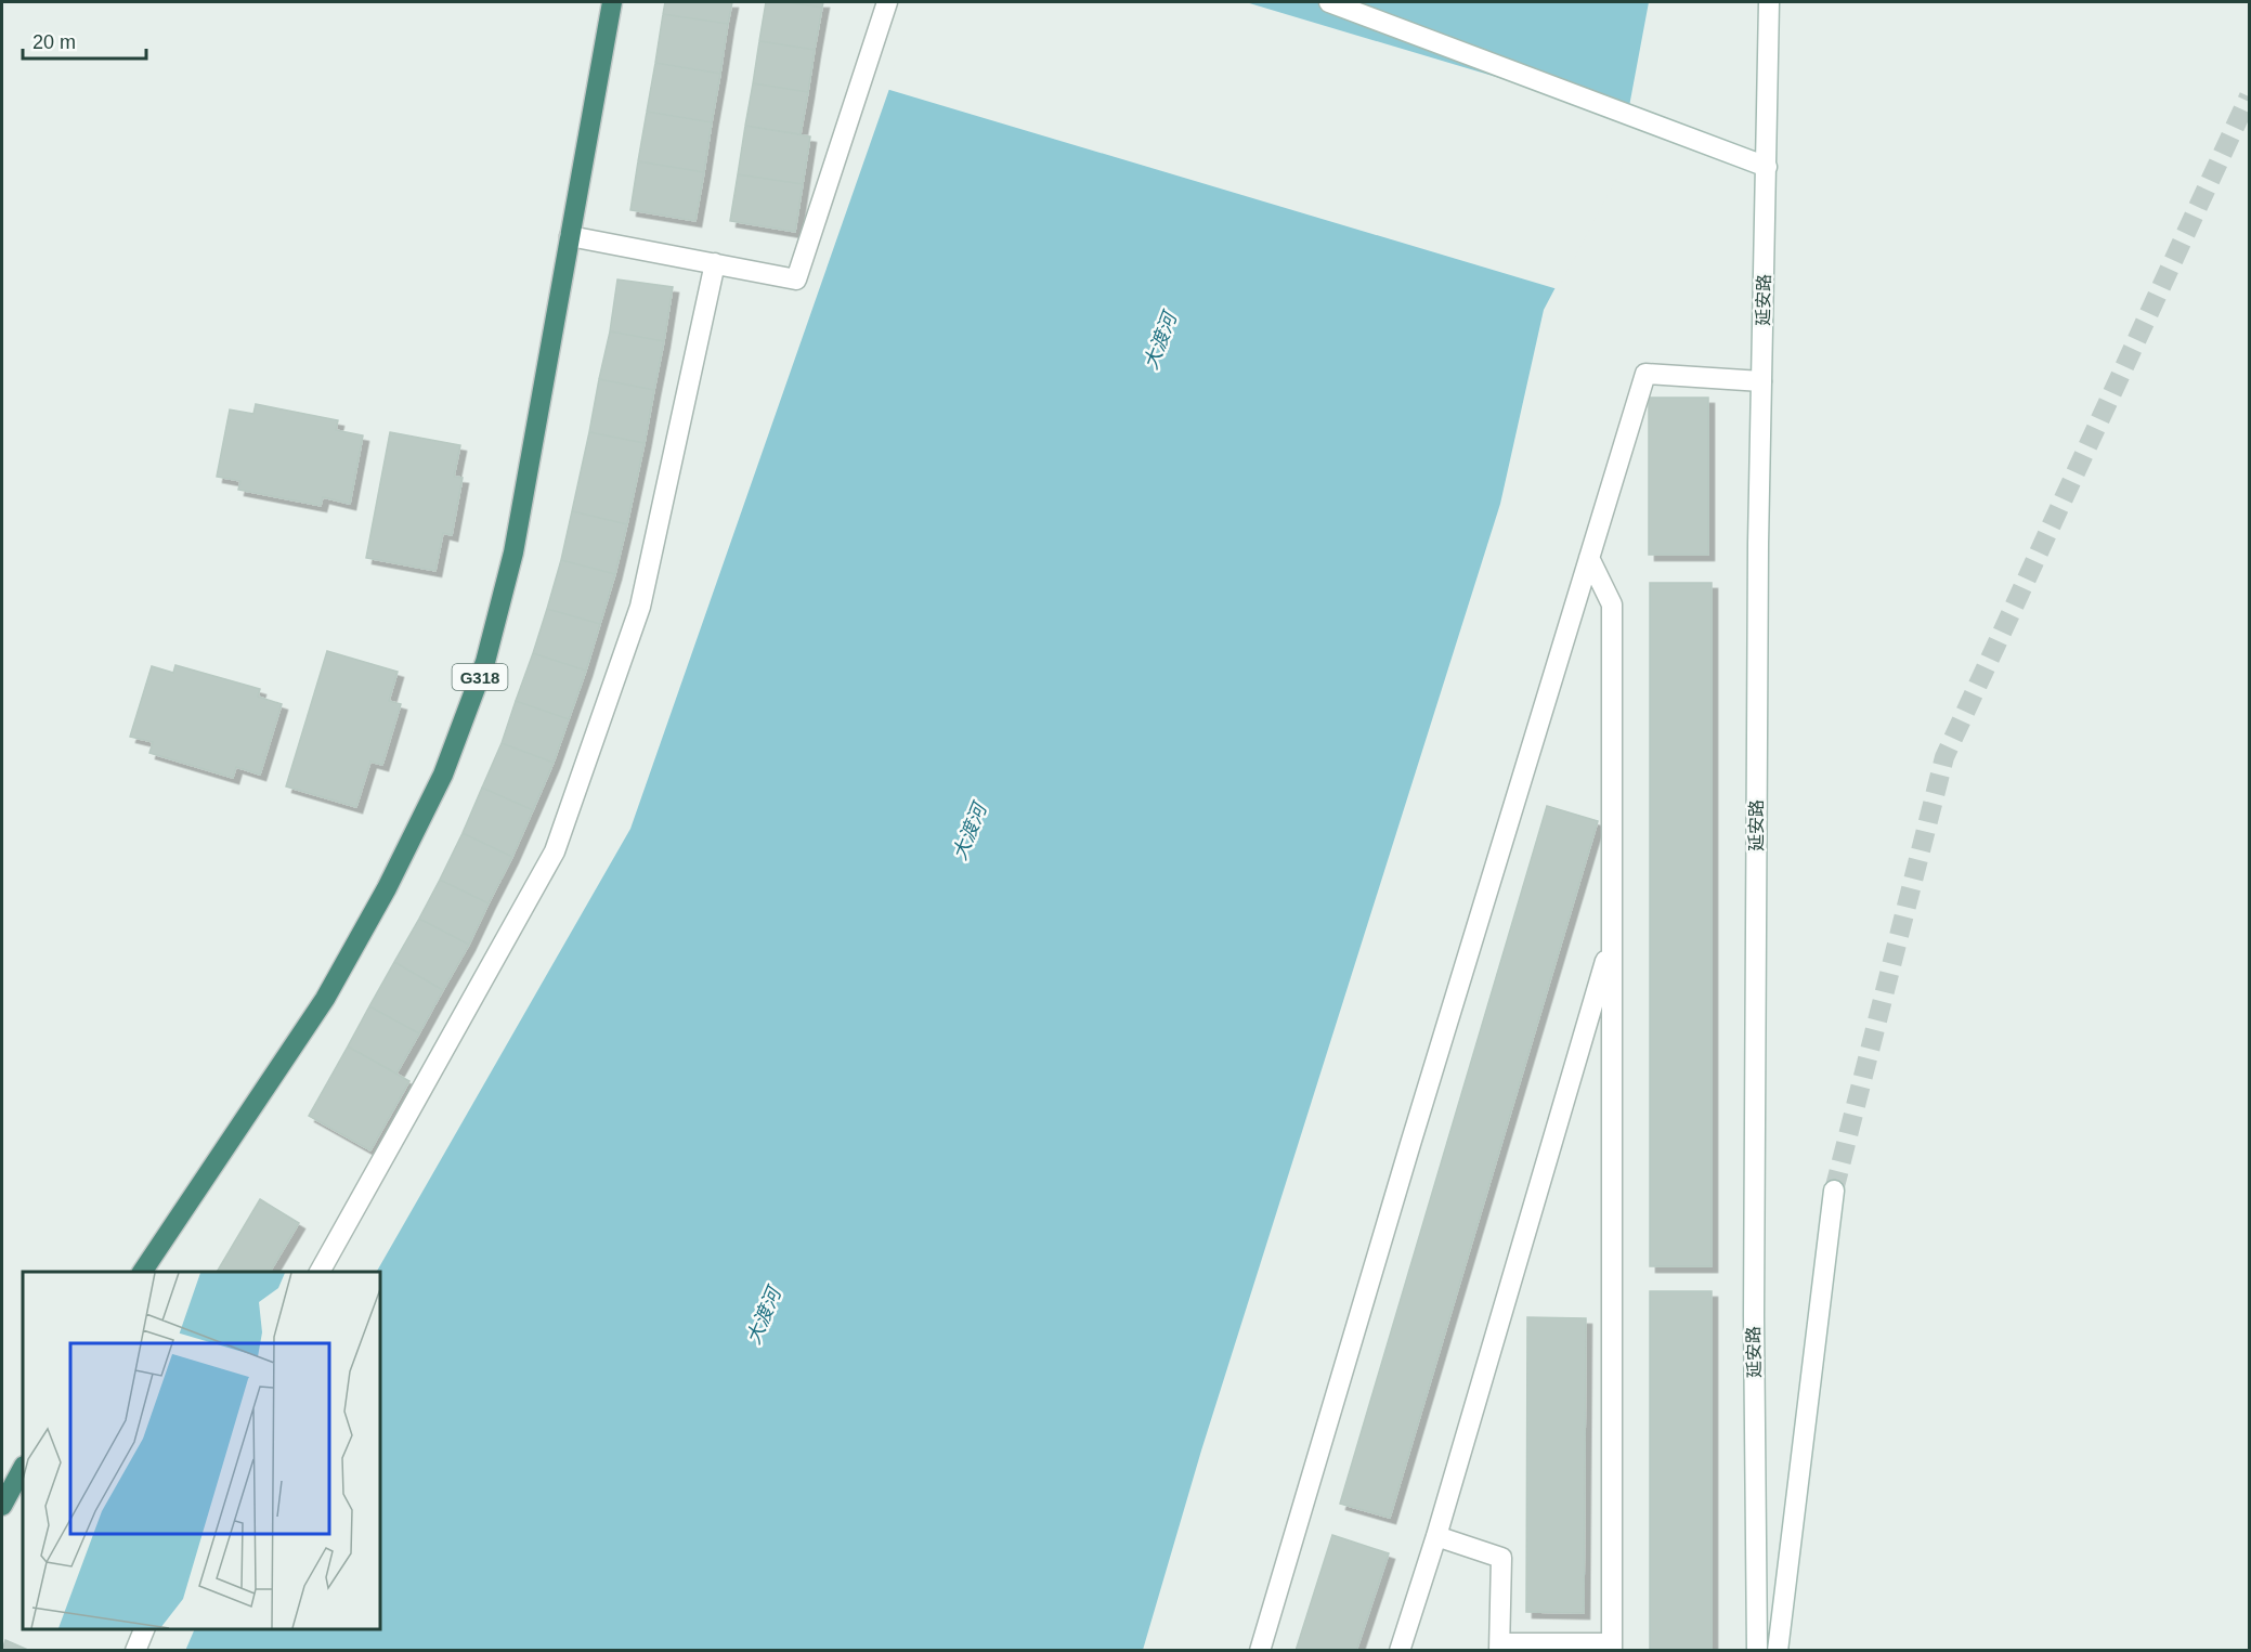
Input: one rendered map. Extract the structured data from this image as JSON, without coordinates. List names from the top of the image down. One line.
{"streets":{"highway":["G318"],"main road":["延安路"]},"water":["大渡河"],"scale_bar":"20 m"}
